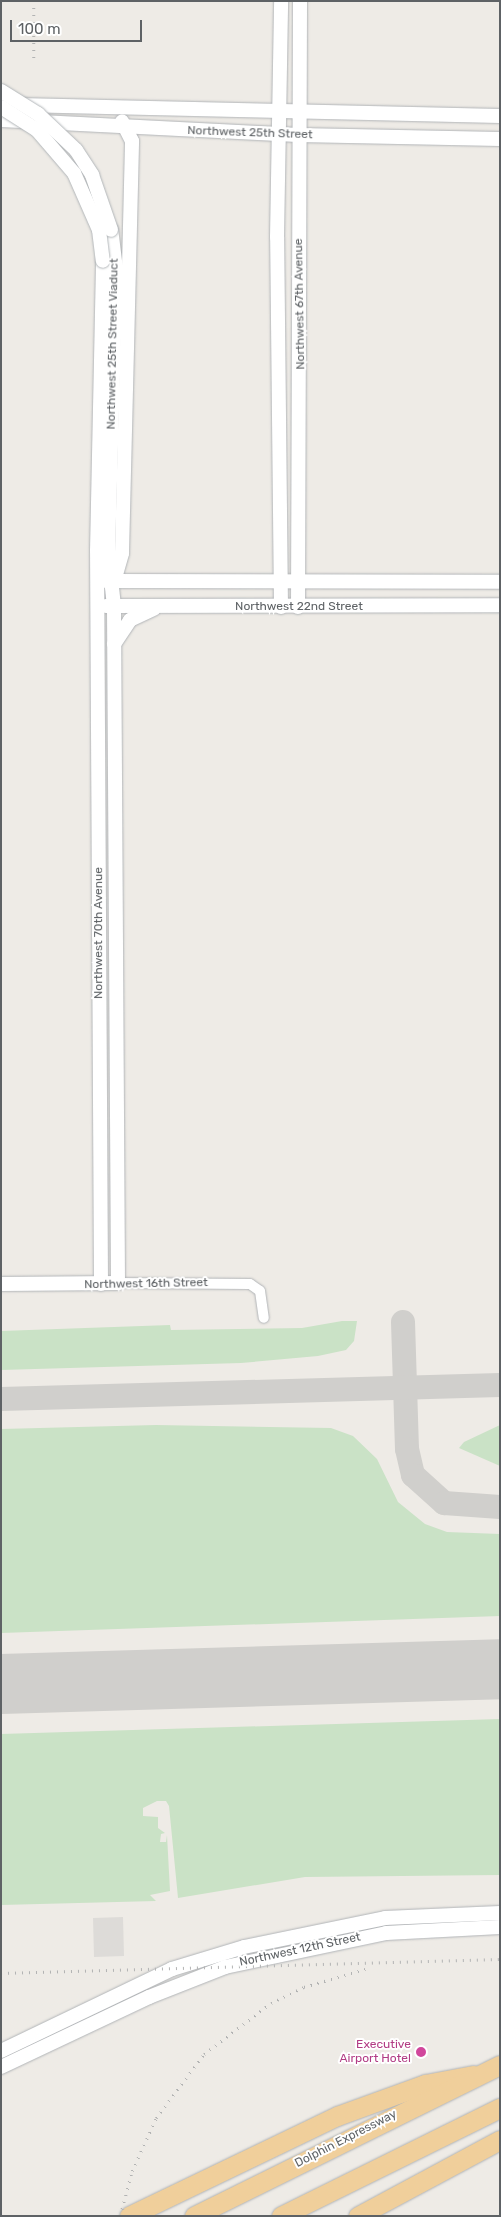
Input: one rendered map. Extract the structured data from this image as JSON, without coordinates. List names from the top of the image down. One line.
{"streets":{"highway":["Dolphin Expressway"],"main road":["Northwest 25th Street","Northwest 67th Avenue","Northwest 25th Street Viaduct","Northwest 22nd Street","Northwest 70th Avenue","Northwest 16th Street","Northwest 12th Street"]},"crossings":[["Northwest 25th Street","Northwest 67th Avenue"],["Northwest 25th Street","Northwest 25th Street Viaduct"],["Northwest 67th Avenue","Northwest 22nd Street"],["Northwest 25th Street Viaduct","Northwest 70th Avenue"],["Northwest 22nd Street","Northwest 70th Avenue"],["Northwest 70th Avenue","Northwest 16th Street"]],"places":["Executive Airport Hotel"],"scale_bar":"100 m"}
